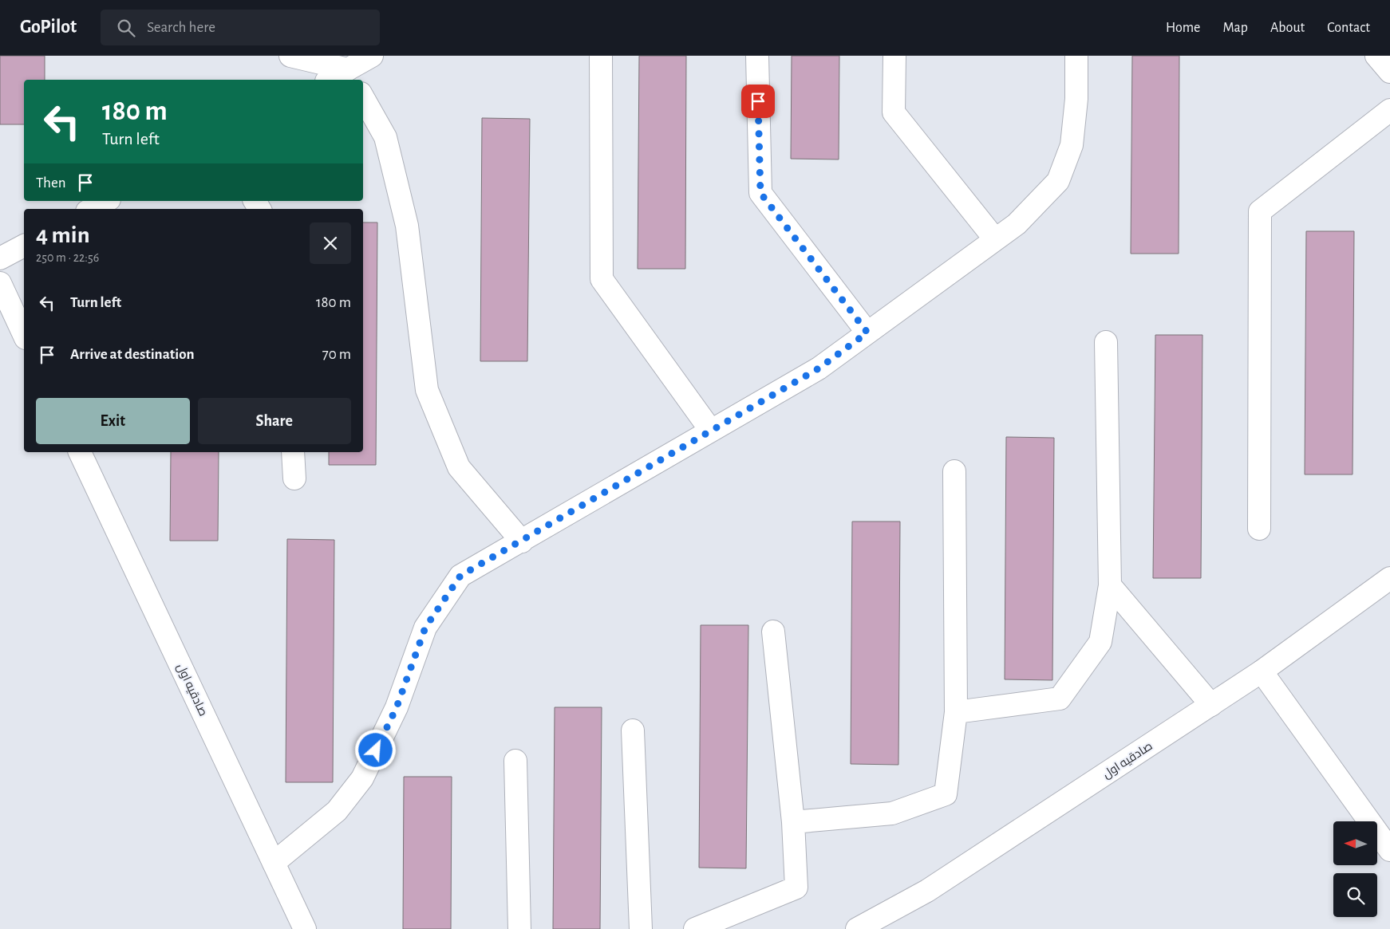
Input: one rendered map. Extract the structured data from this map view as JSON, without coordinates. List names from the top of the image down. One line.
{"streets":{"street":["صادقیه اول"]},"north":"left","page":{"header":"GoPilot","search":"Search here","nav":["Home","Map","About","Contact"],"turn":["180 m","Turn left"],"then":"Then","heading":["4 min","250 m · 22:56"],"list":[{"name":"Turn left","value":"180 m"},{"name":"Arrive at destination","value":"70 m"}],"buttons":["Exit","Share"]}}
